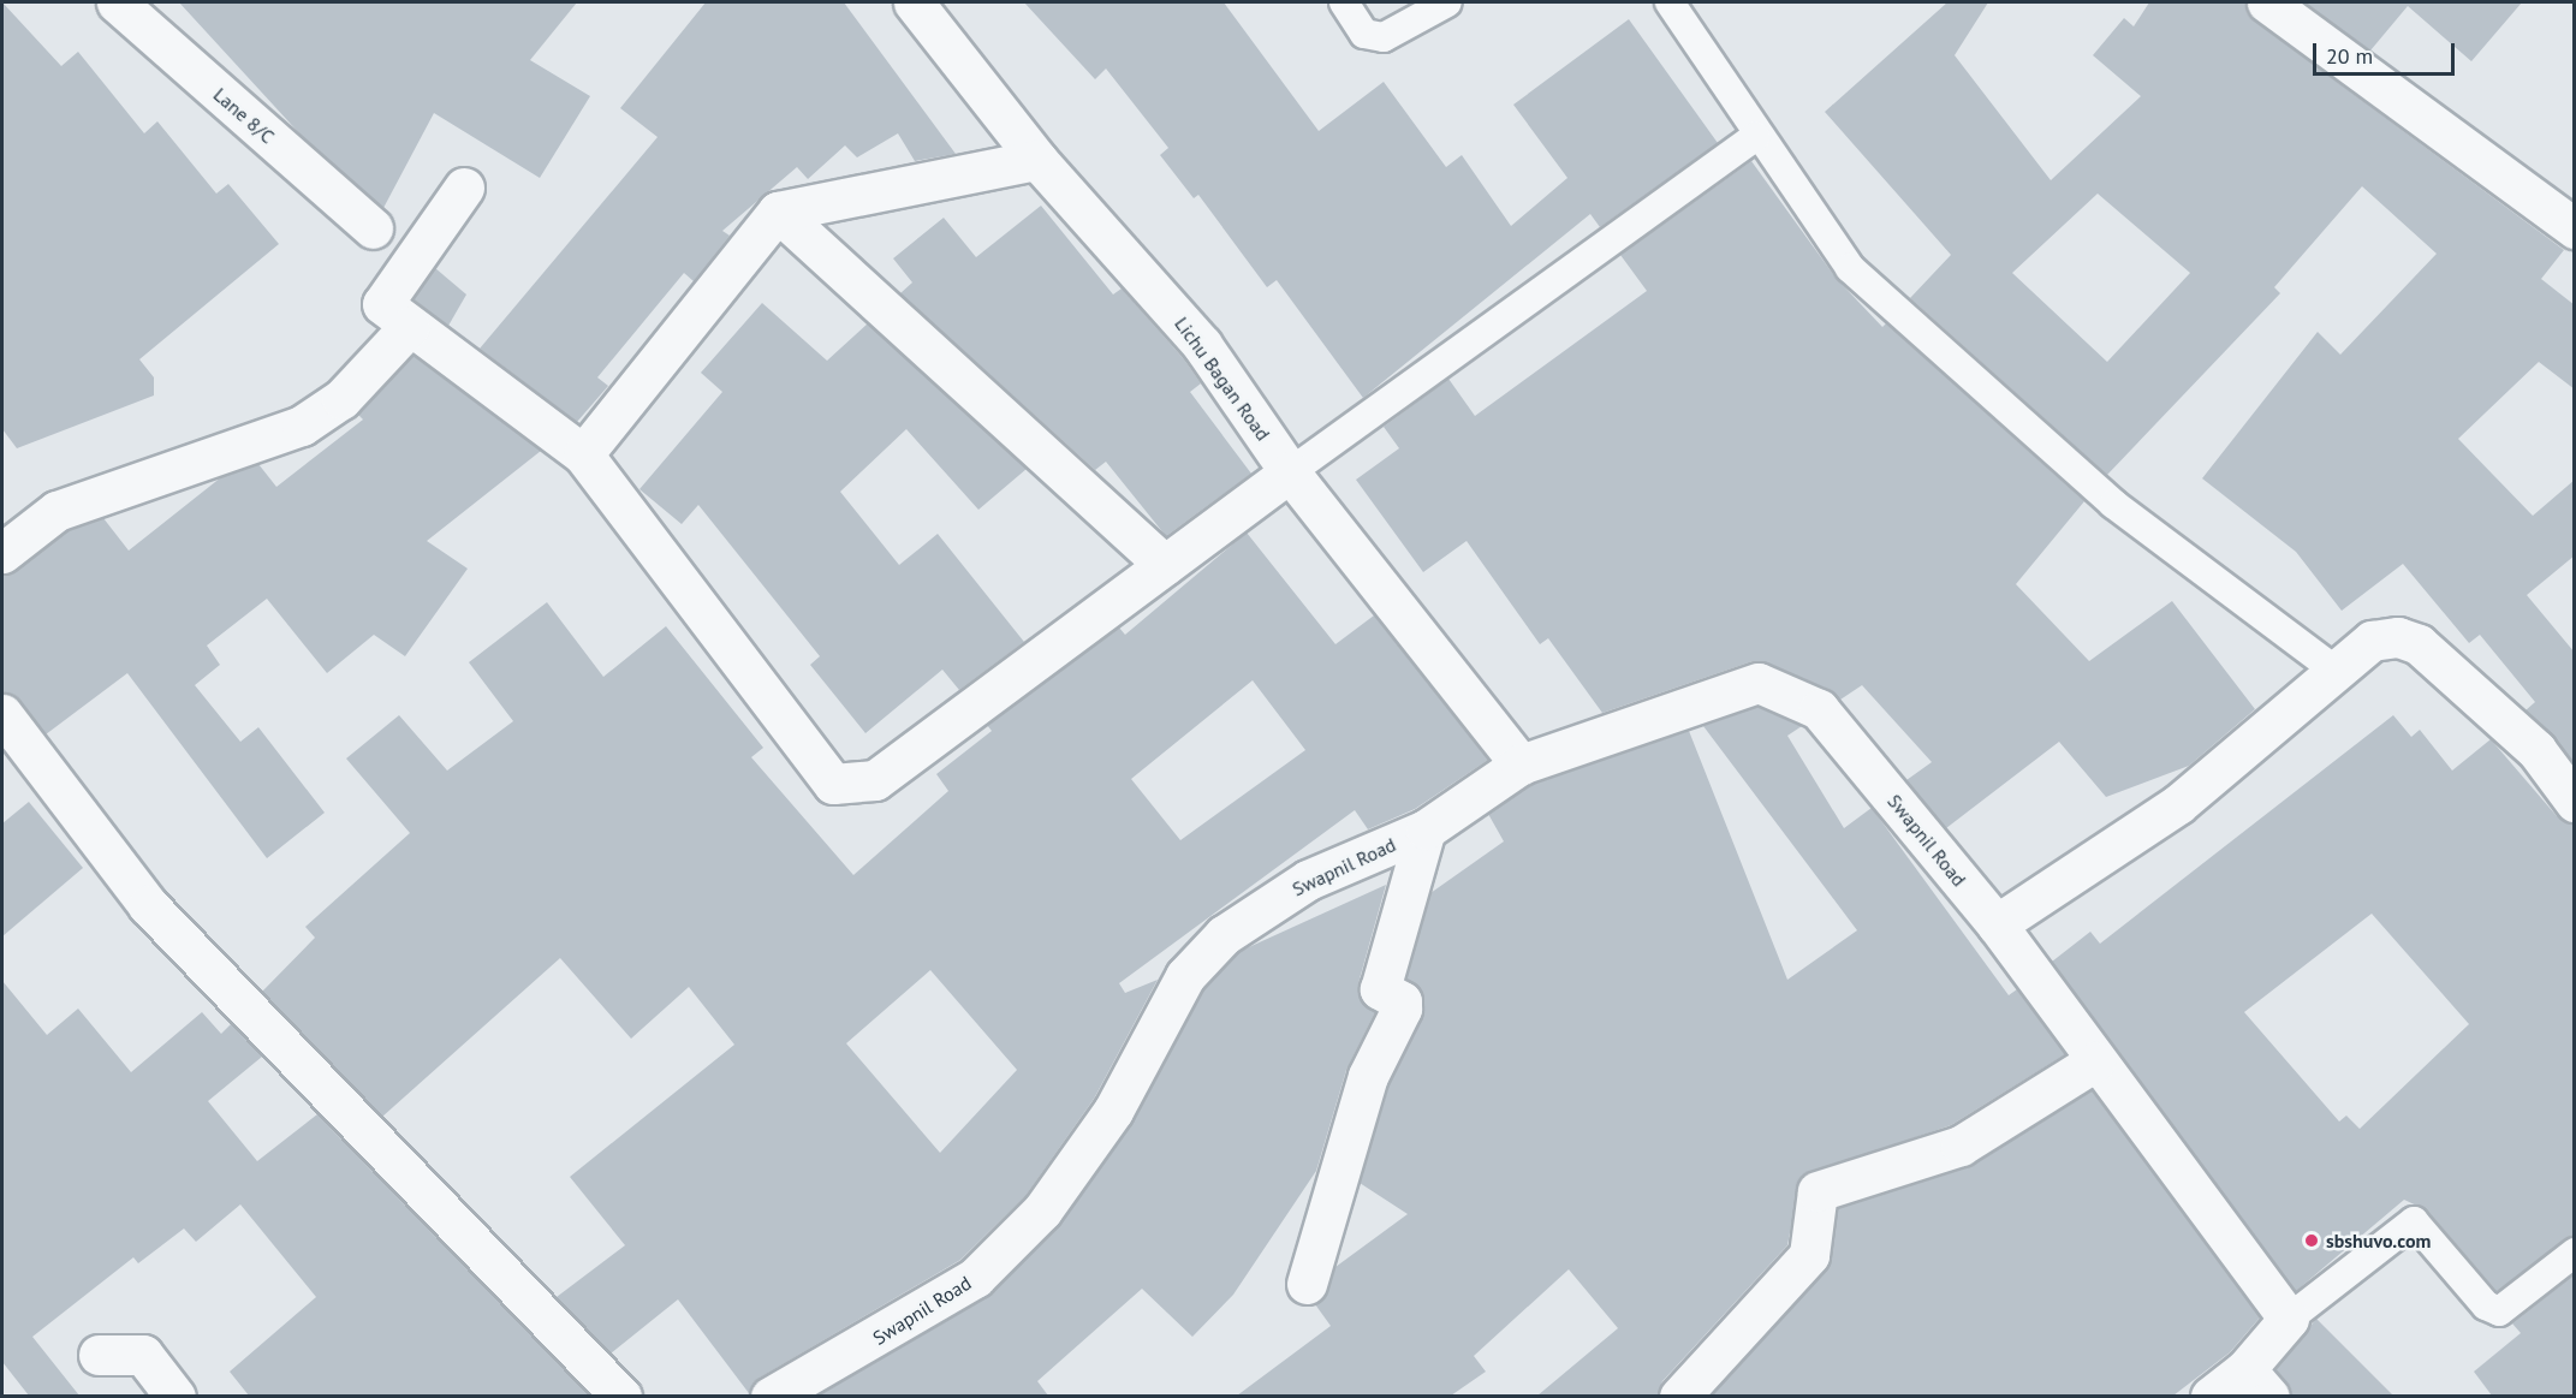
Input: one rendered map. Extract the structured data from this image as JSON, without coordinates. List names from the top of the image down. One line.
{"streets":{"street":["Lane 8/C","Lichu Bagan Road","Swapnil Road"]},"crossings":[["Lichu Bagan Road","Swapnil Road"]],"places":["sbshuvo.com"],"scale_bar":"20 m"}
